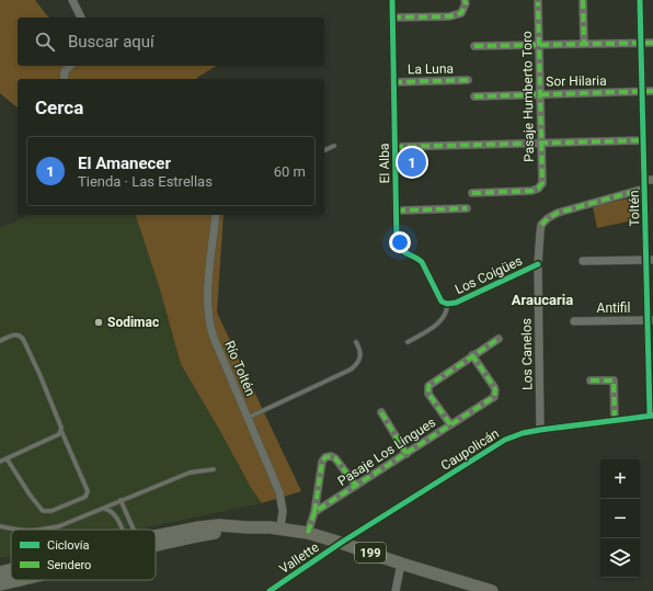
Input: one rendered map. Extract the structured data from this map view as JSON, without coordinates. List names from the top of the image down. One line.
{"streets":{"main road":["199"],"street":["La Luna","Sor Hilaria","Pasaje Humberto Toro","El Alba","Toltén","Los Coigües","Antifil","Los Canelos","Río Toltén","Caupolicán","Pasaje Los Lingues","Vallette"]},"crossings":[["La Luna","El Alba"],["Sor Hilaria","Pasaje Humberto Toro"],["Sor Hilaria","Toltén"],["El Alba","Los Coigües"],["Toltén","Antifil"],["Toltén","Los Canelos"],["Toltén","Caupolicán"],["Los Coigües","Los Canelos"],["Los Canelos","Caupolicán"],["Río Toltén","199"],["Caupolicán","199"],["Caupolicán","Vallette"],["199","Vallette"]],"districts":["Araucaria"],"places":["Sodimac"],"legend":["Ciclovía","Sendero"],"page":{"search":"Buscar aquí","heading":"Cerca","list":[{"mark":"1","name":"El Amanecer","note":"Tienda · Las Estrellas","value":"60 m"}],"pins":"1","map_buttons":["+","−"]}}
